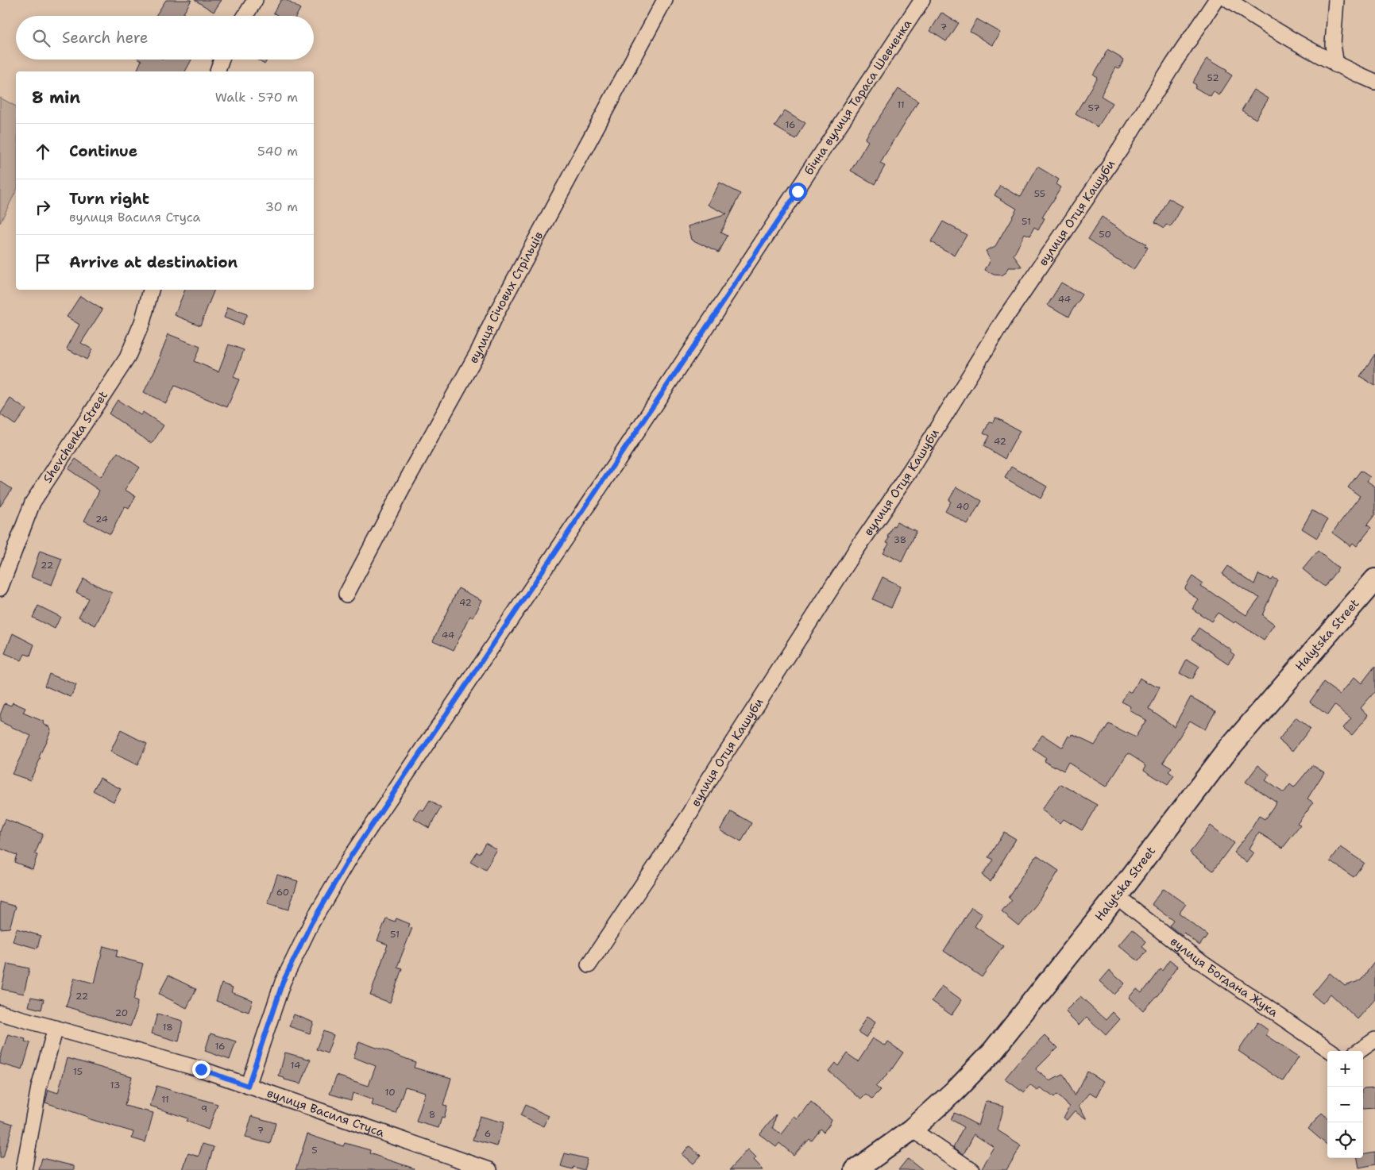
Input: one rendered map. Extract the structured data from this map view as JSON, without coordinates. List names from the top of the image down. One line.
{"streets":{"street":["бічна вулиця Тараса Шевченка","вулиця Отця Кашуби","вулиця Січових Стрільців","Shevchenka Street","Halytska Street","вулиця Богдана Жука","вулиця Василя Стуса"]},"crossings":[["бічна вулиця Тараса Шевченка","вулиця Василя Стуса"],["Halytska Street","вулиця Богдана Жука"]],"house_numbers":["7","52","11","57","16","55","51","50","44","42","40","24","38","22","42","44","60","51","22","20","18","16","14","15","13","10","11","9","8","7","6","5"],"page":{"search":"Search here","heading":["8 min","Walk · 570 m"],"list":[["Continue","540 m"],["Turn right","вулиця Василя Стуса","30 m"],"Arrive at destination"],"map_buttons":["+","−"]}}
